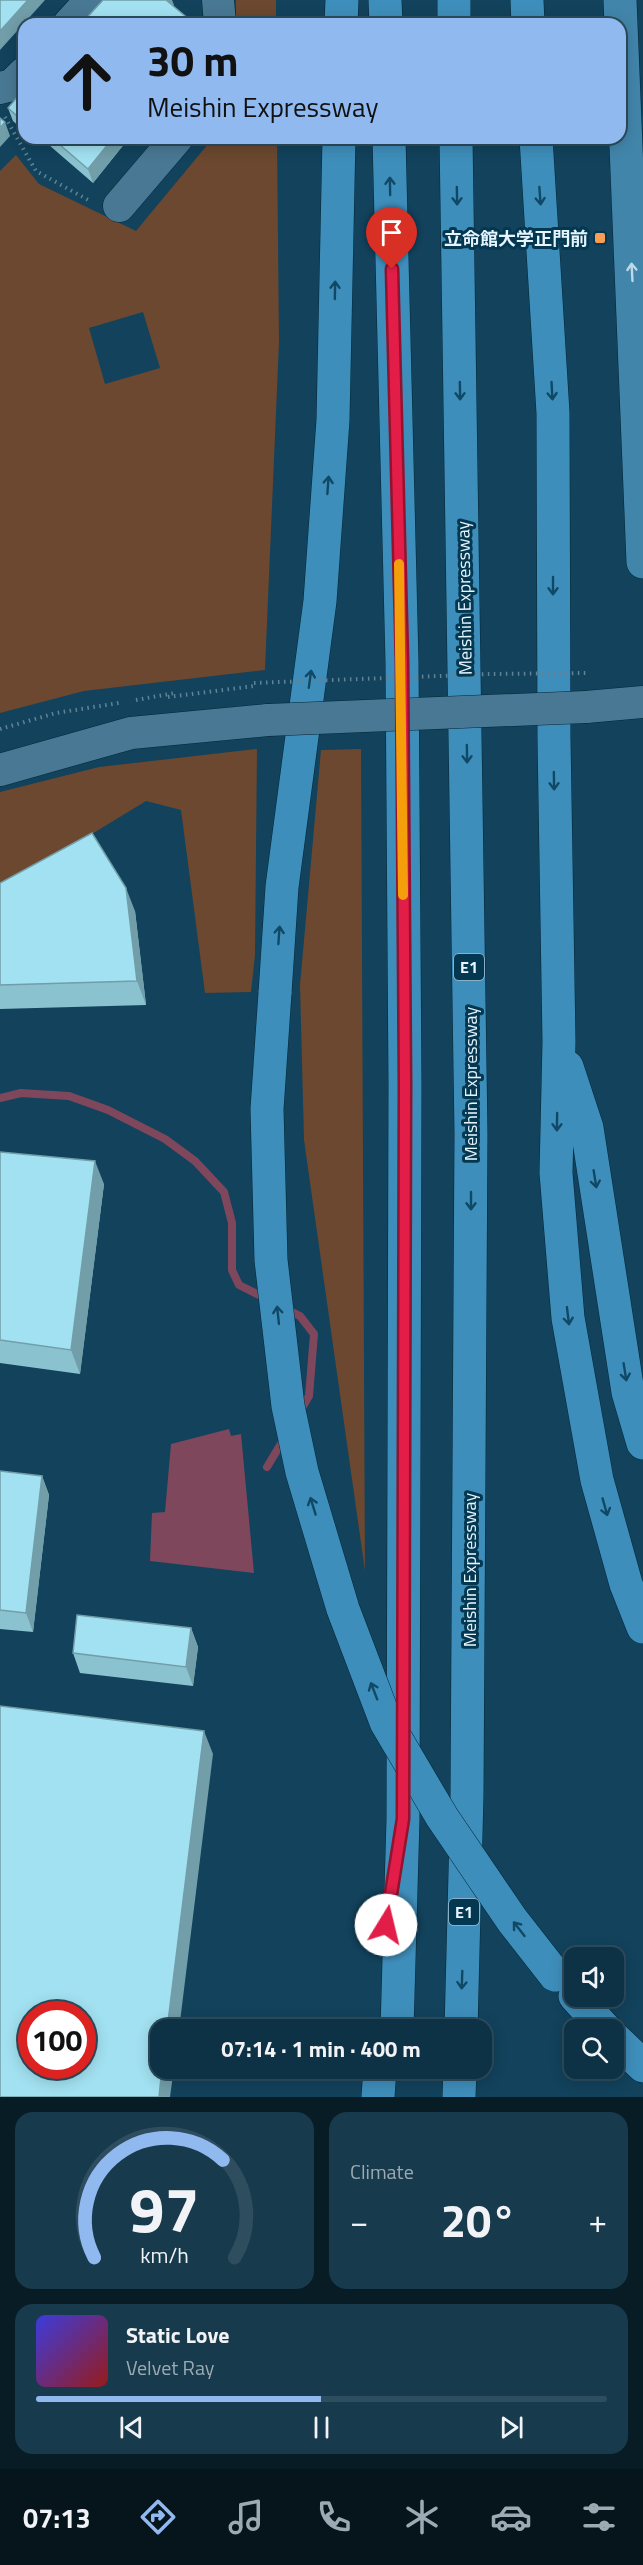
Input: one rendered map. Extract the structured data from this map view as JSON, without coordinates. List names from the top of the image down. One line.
{"streets":{"highway":["Meishin Expressway","E1"]},"places":{"transit":["立命館大学正門前"]},"page":{"turn":["30 m","Meishin Expressway"],"limit":"100","trip":"07:14 · 1 min · 400 m","tile":"Climate","heat":["−","20°","+"],"song":["Static Love","Velvet Ray"],"tabs":"07:13","gauge":["97","km/h"]}}
